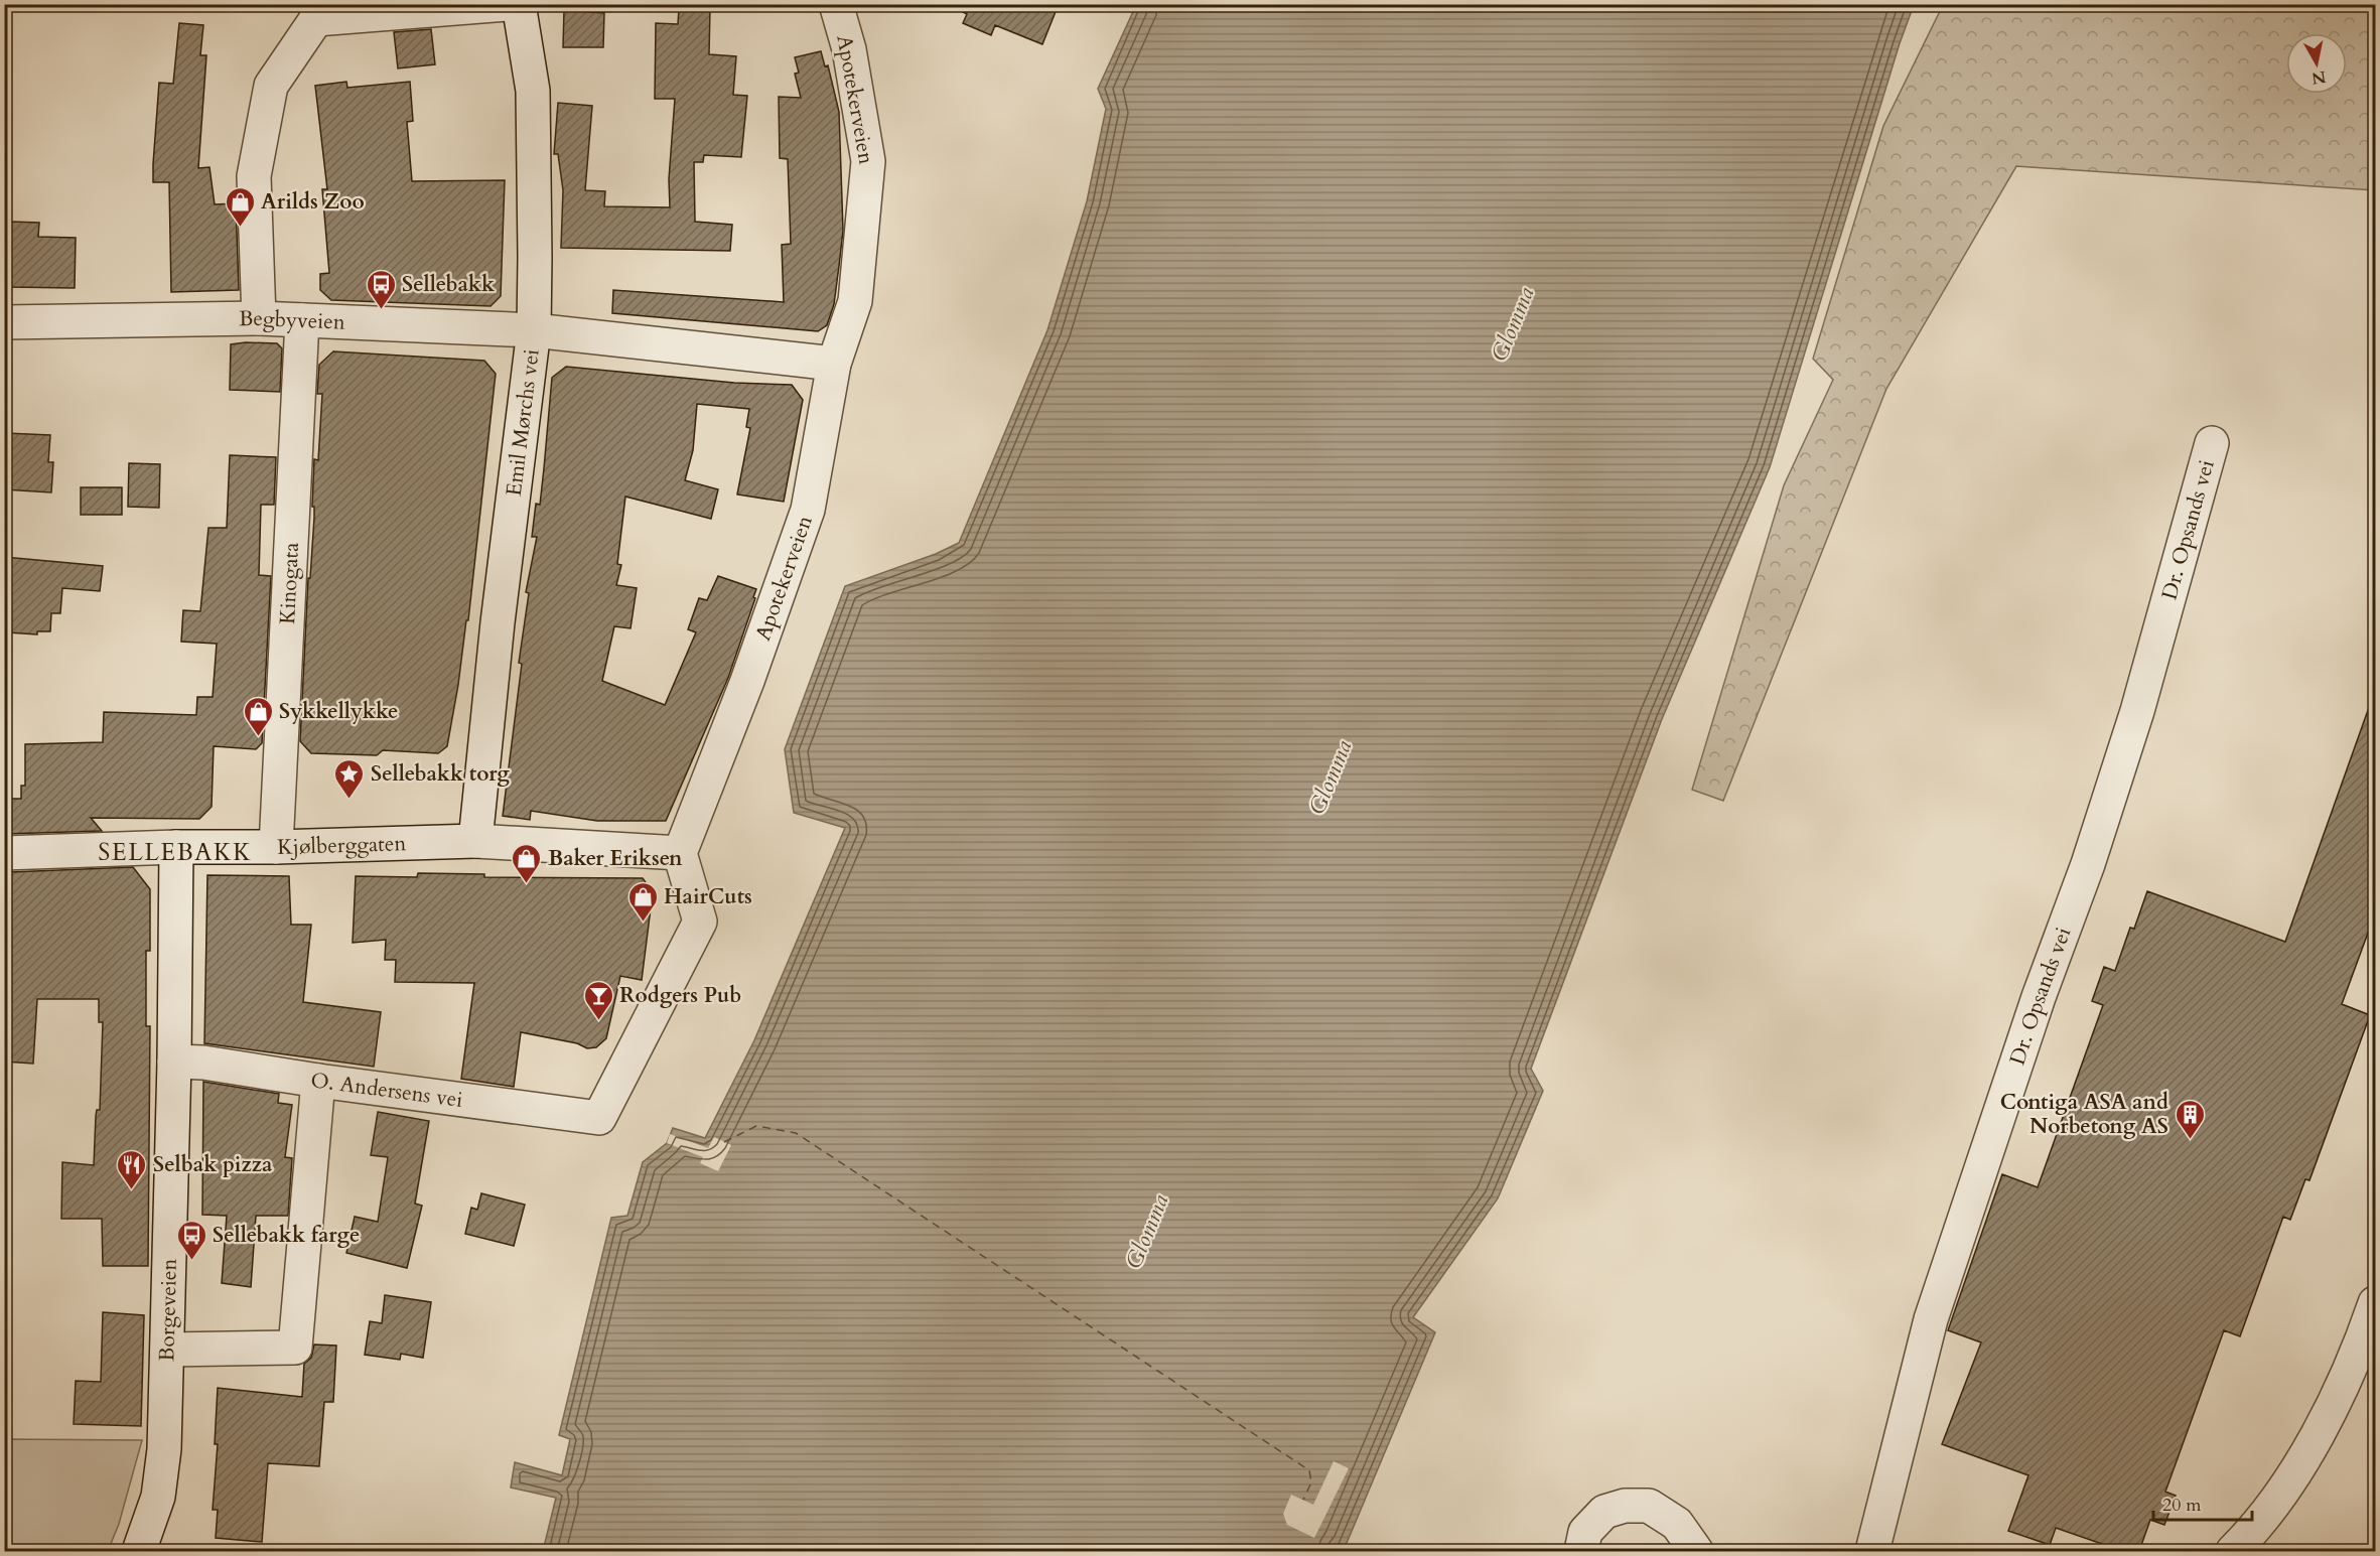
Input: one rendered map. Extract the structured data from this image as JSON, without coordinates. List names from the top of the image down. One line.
{"streets":{"street":["Apotekerveien","Begbyveien","Emil Mørchs vei","Dr. Opsands vei","Kinogata","Kjølberggaten","O. Andersens vei","Borgeveien"]},"crossings":[["Apotekerveien","Begbyveien"],["Apotekerveien","Kjølberggaten"],["Apotekerveien","O. Andersens vei"],["Begbyveien","Emil Mørchs vei"],["Begbyveien","Kinogata"],["Emil Mørchs vei","Kjølberggaten"],["Kinogata","Kjølberggaten"],["Kjølberggaten","O. Andersens vei"],["Kjølberggaten","Borgeveien"],["O. Andersens vei","Borgeveien"]],"districts":["SELLEBAKK"],"water":["Glomma"],"places":{"shop":["Arilds Zoo","Sykkellykke","Baker Eriksen","HairCuts"],"bus stop":["Sellebakk","Sellebakk farge"],"place":["Sellebakk torg"],"bar":["Rodgers Pub"],"building":["Contiga ASA and Norbetong AS"],"restaurant":["Selbak pizza"]},"scale_bar":"20 m","north":"bottom"}
